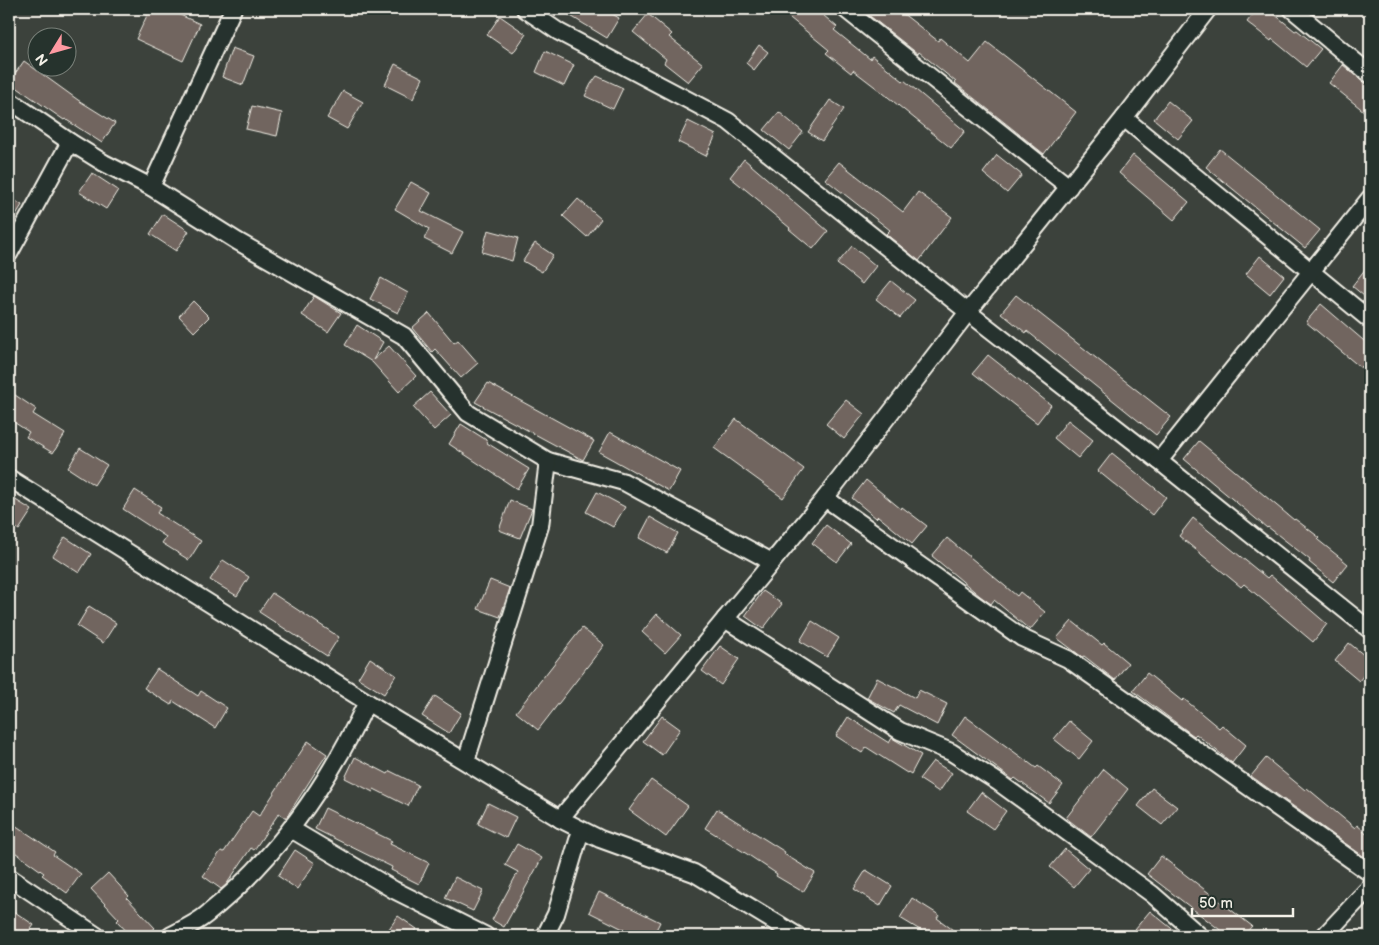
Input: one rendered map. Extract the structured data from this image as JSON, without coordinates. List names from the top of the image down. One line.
{"scale_bar":"50 m","north":"bottom left"}
